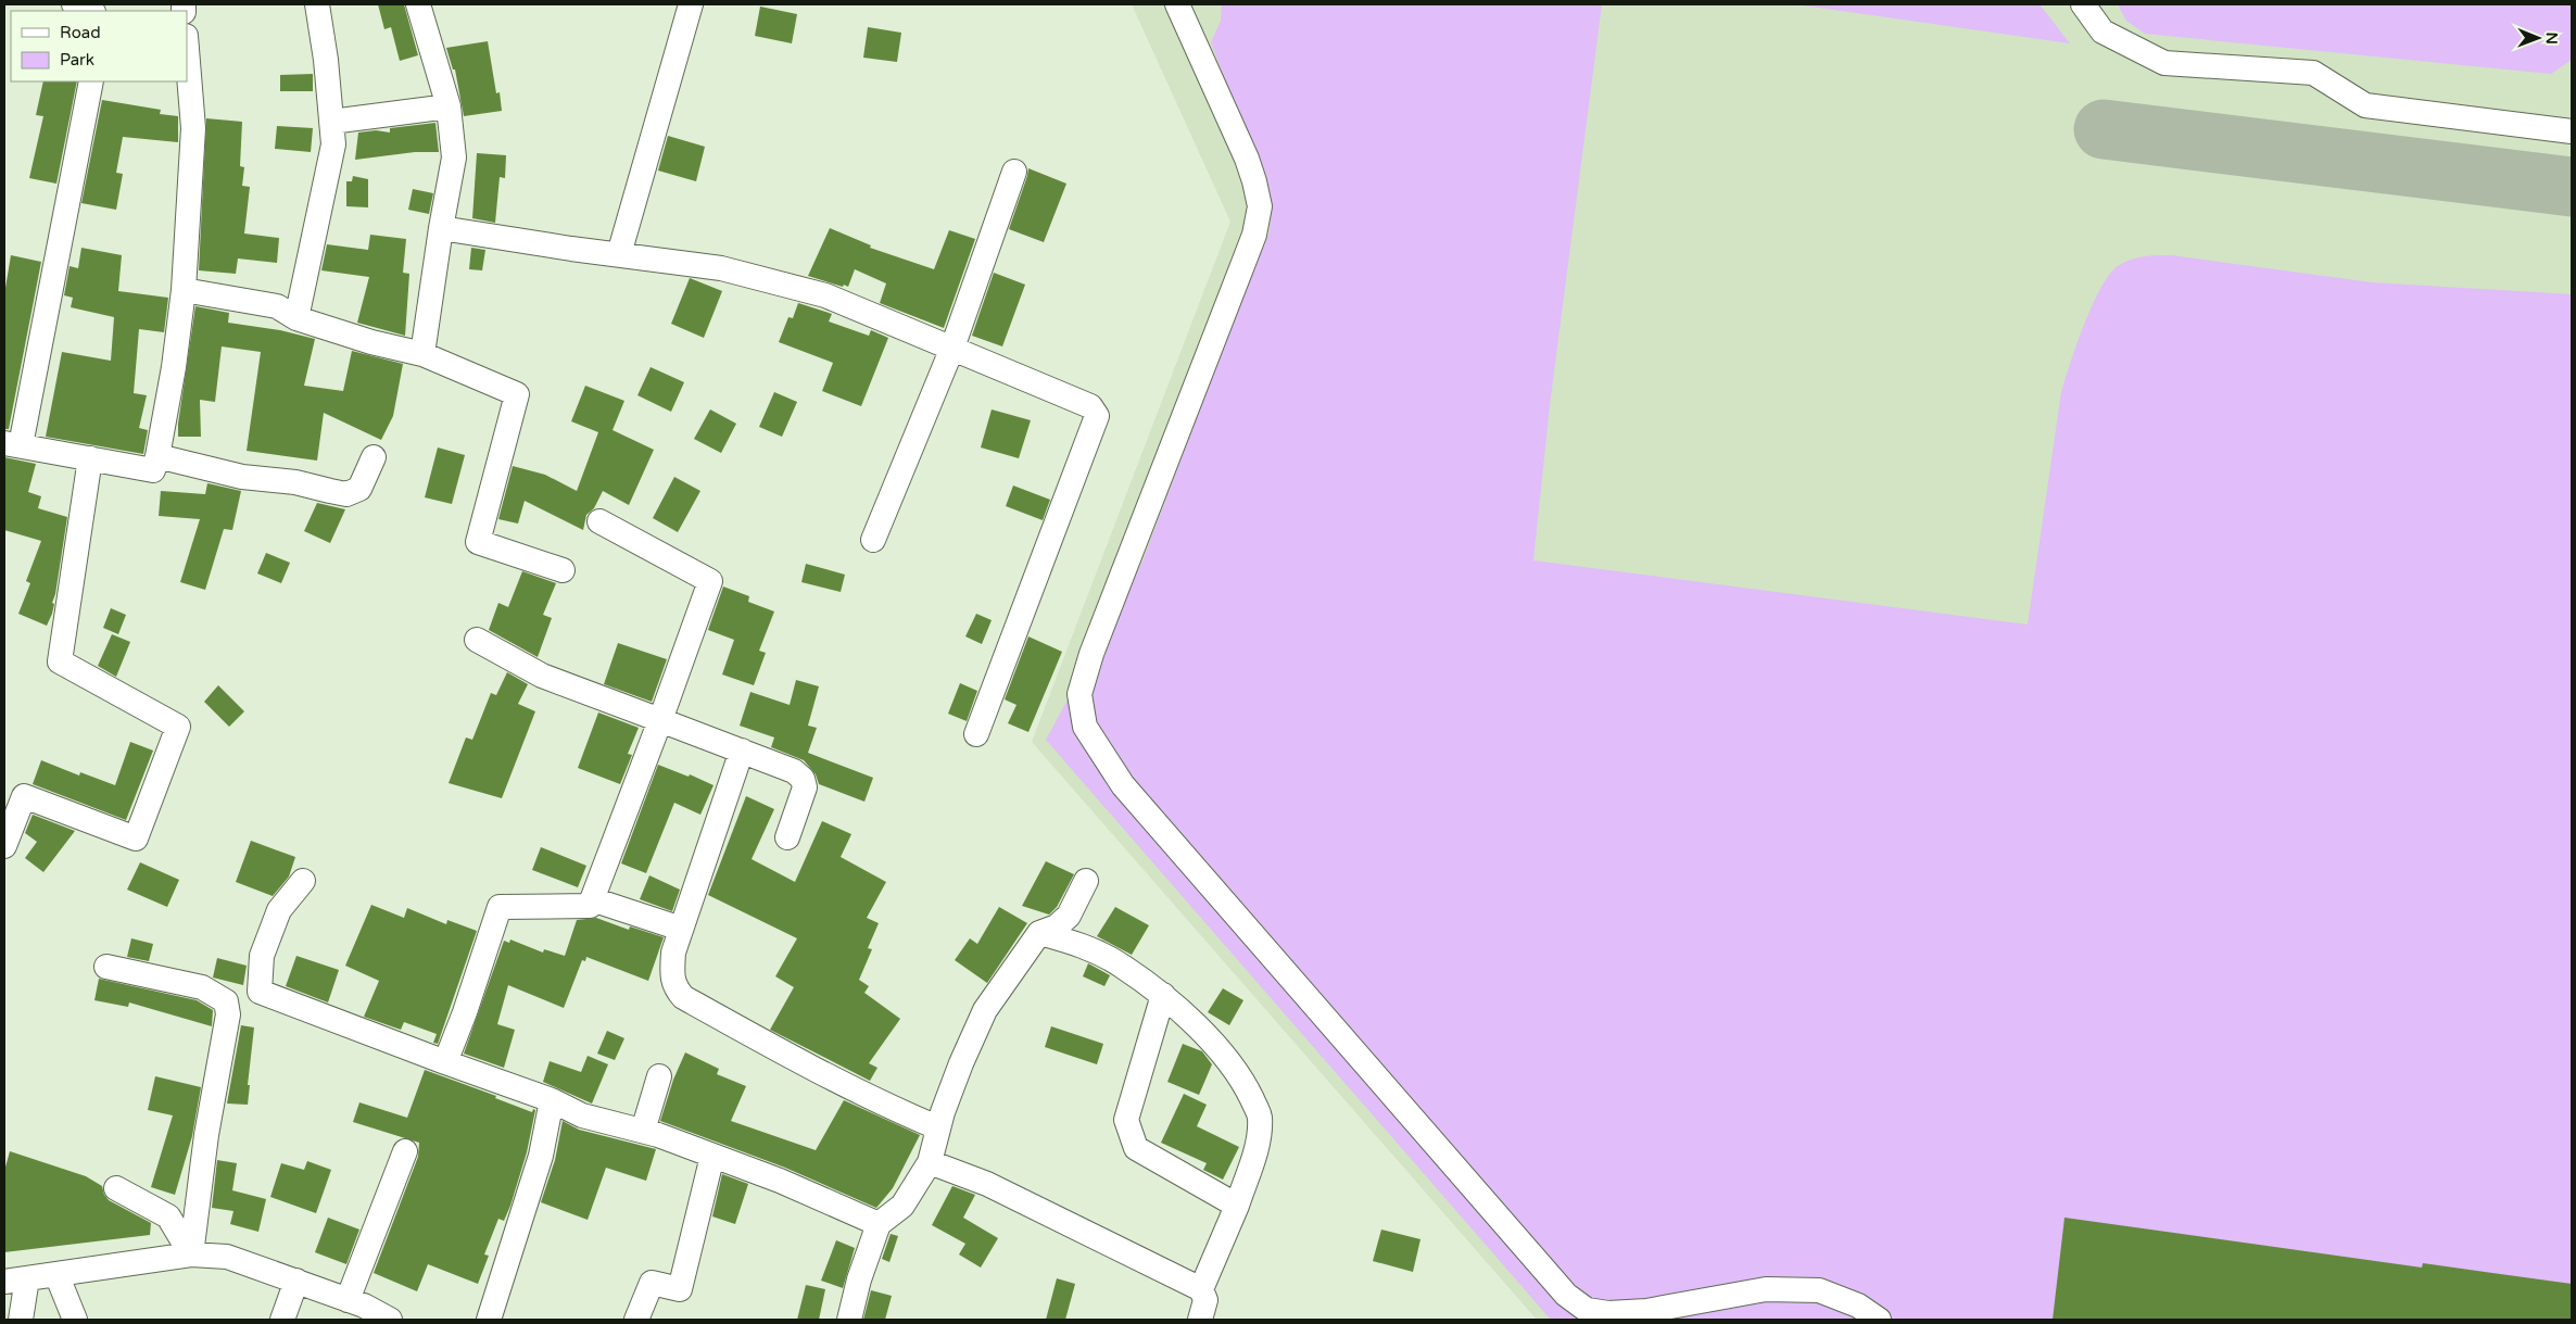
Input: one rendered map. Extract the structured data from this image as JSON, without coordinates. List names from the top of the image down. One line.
{"legend":["Road","Park"],"north":"right"}
